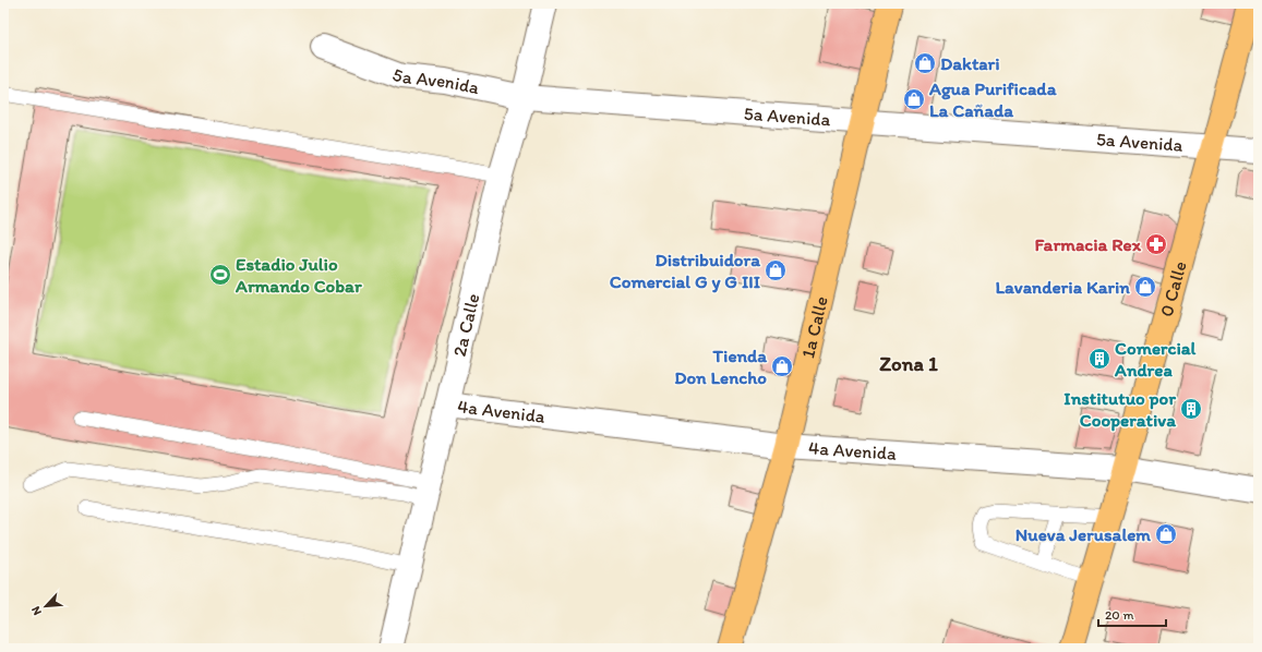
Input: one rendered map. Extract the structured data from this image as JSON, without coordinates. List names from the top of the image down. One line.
{"streets":{"main road":["0 Calle","1a Calle"],"street":["5a Avenida","2a Calle","4a Avenida"]},"crossings":[["5a Avenida","0 Calle"],["5a Avenida","2a Calle"],["5a Avenida","1a Calle"],["0 Calle","4a Avenida"],["2a Calle","4a Avenida"],["1a Calle","4a Avenida"]],"districts":["Zona 1"],"places":{"shop":["Daktari","Agua Purificada La Cañada","Distribuidora Comercial G y G III","Lavanderia Karin","Tienda Don Lencho","Nueva Jerusalem"],"pharmacy":["Farmacia Rex"],"sports":["Estadio Julio Armando Cobar"],"building":["Comercial Andrea","Institutuo por Cooperativa"]},"scale_bar":"20 m","north":"bottom left"}
